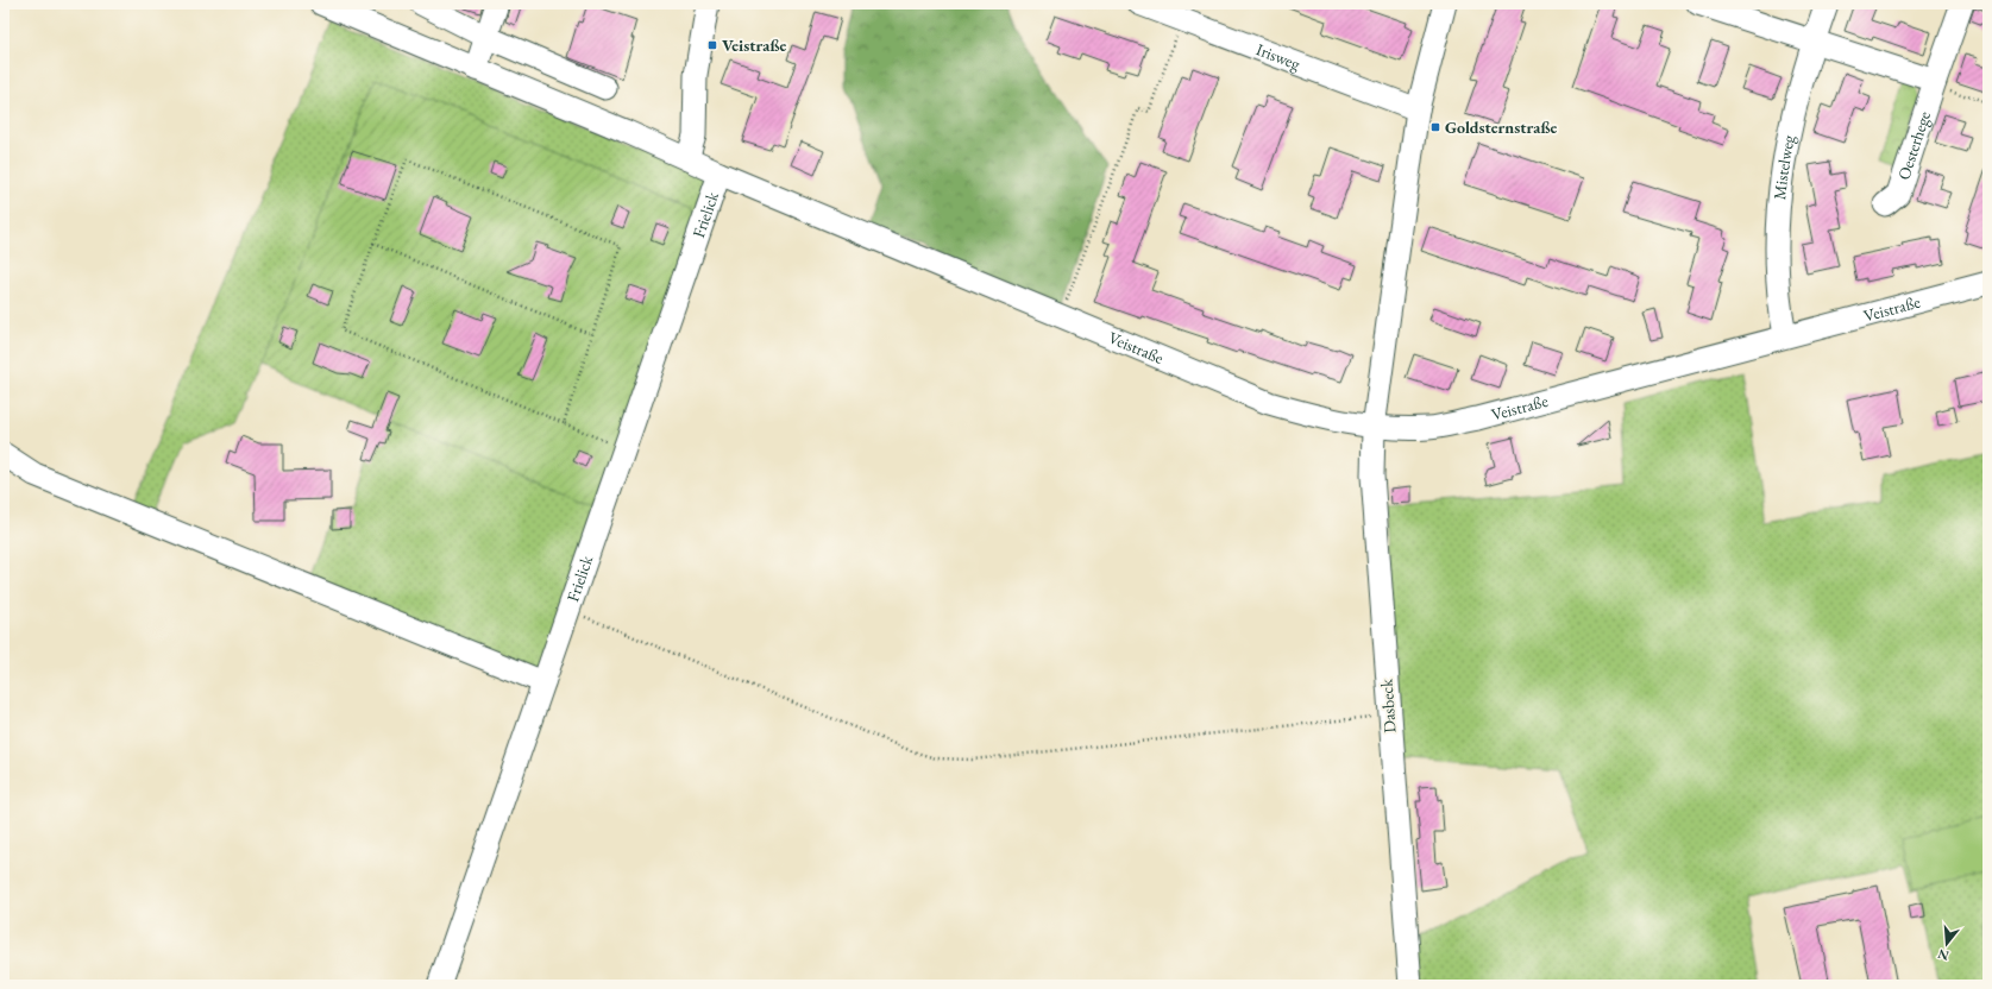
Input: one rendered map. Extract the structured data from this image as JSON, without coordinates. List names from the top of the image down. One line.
{"streets":{"street":["Irisweg","Oesterhege","Mistelweg","Frielick","Veistraße","Dasbeck"]},"crossings":[["Mistelweg","Veistraße"],["Frielick","Veistraße"],["Veistraße","Dasbeck"]],"places":{"transit":["Veistraße","Goldsternstraße"]},"north":"bottom"}
